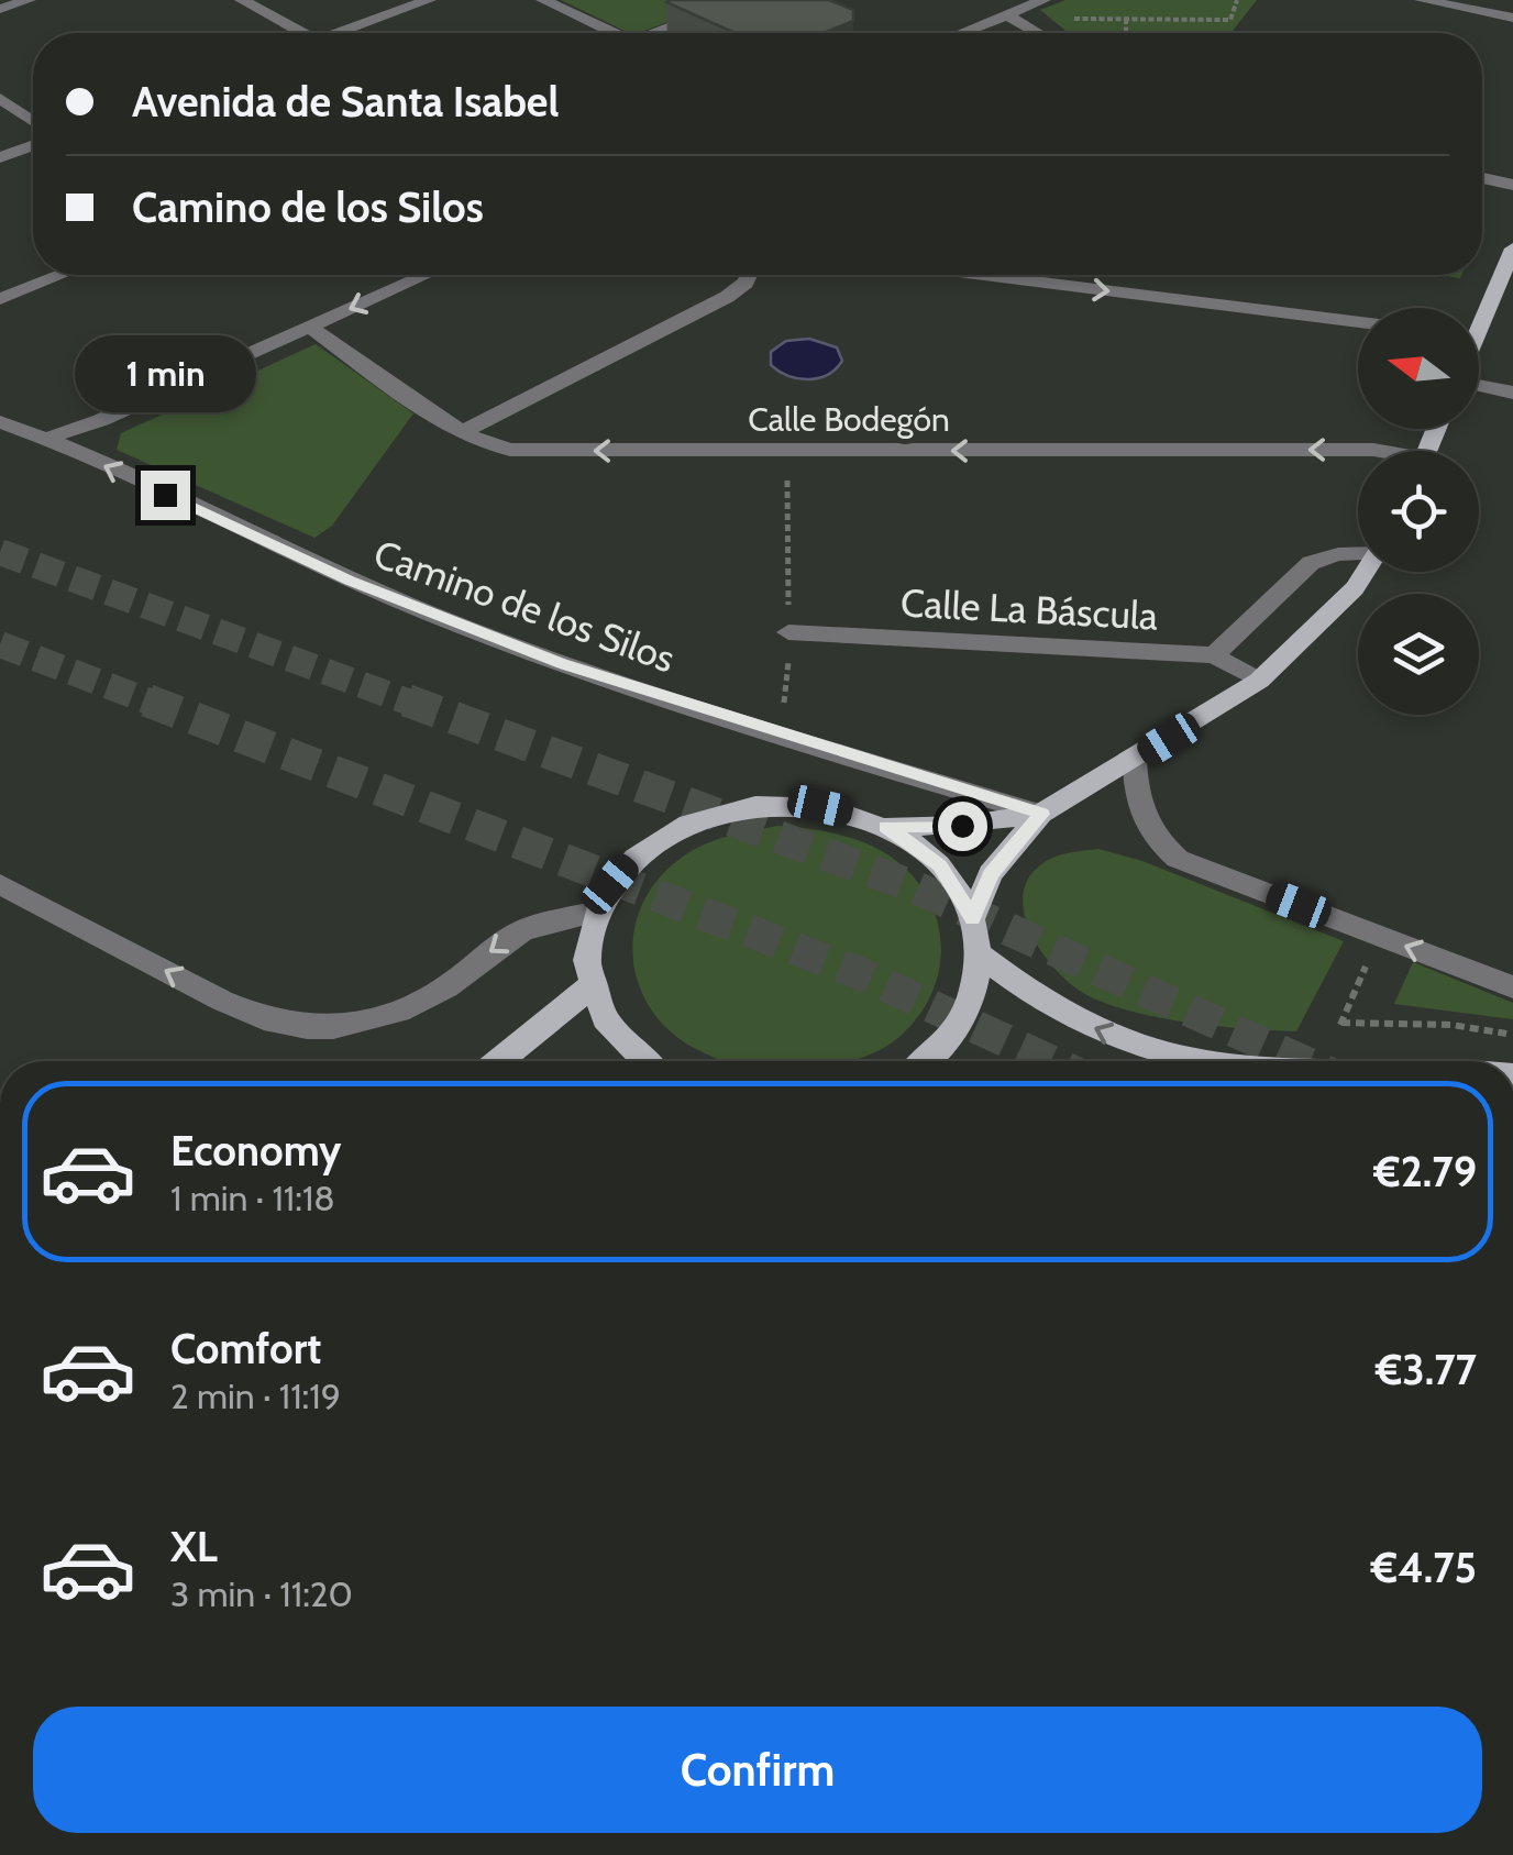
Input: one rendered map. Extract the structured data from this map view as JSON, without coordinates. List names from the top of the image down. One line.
{"streets":{"street":["Calle Bodegón","Camino de los Silos","Calle La Báscula"]},"one_way":["Camino de los Silos"],"north":"left","page":{"banner":["Avenida de Santa Isabel","Camino de los Silos"],"bubble":"1 min","list":[{"name":"Economy","note":"1 min · 11:18","value":"€2.79"},{"name":"Comfort","note":"2 min · 11:19","value":"€3.77"},{"name":"XL","note":"3 min · 11:20","value":"€4.75"}],"buttons":"Confirm"}}
